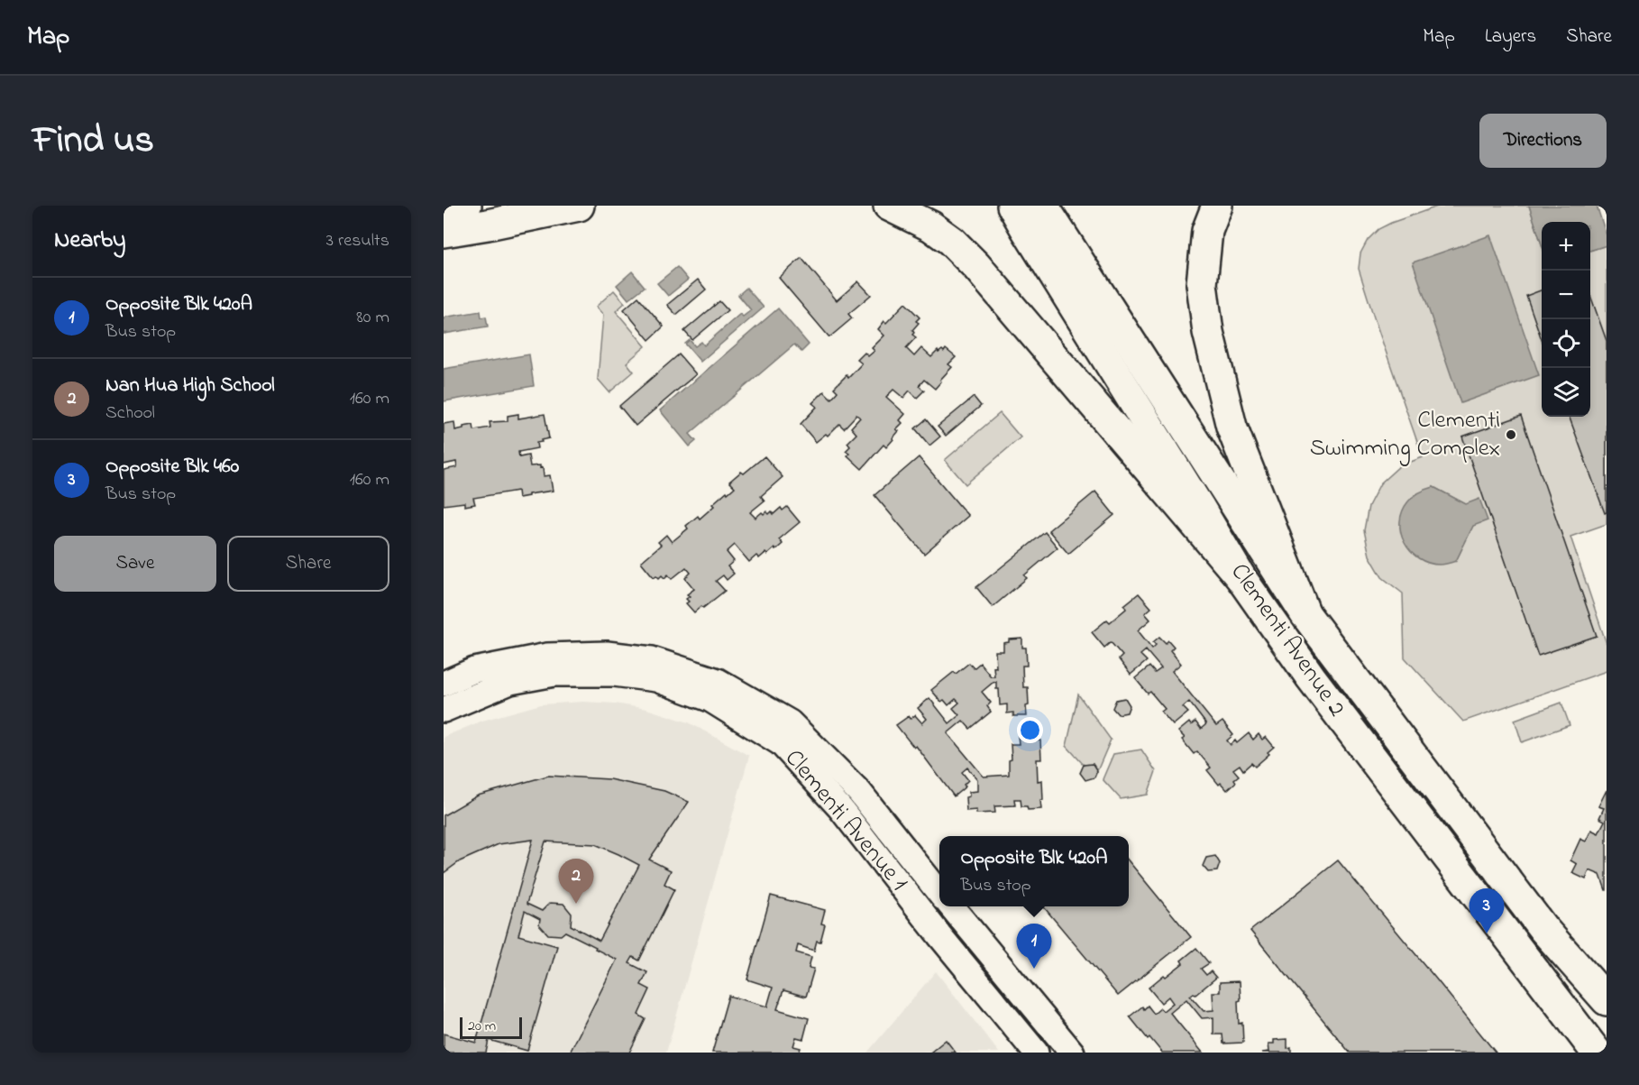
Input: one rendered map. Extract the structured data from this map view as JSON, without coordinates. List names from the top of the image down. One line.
{"streets":{"main road":["Clementi Avenue 2"],"street":["Clementi Avenue 1"]},"places":["Clementi Swimming Complex"],"scale_bar":"20 m","page":{"header":"Map","nav":["Map","Layers","Share"],"title":"Find us","buttons":["Directions",["Save","Share"]],"heading":["Nearby","3 results"],"map_buttons":["+","−"],"list":[{"mark":"1","name":"Opposite Blk 420A","note":"Bus stop","value":"80 m"},{"mark":"2","name":"Nan Hua High School","note":"School","value":"160 m"},{"mark":"3","name":"Opposite Blk 460","note":"Bus stop","value":"160 m"}],"popup":["Opposite Blk 420A","Bus stop"],"pins":["2","3","1"],"scale":"20 m"}}
